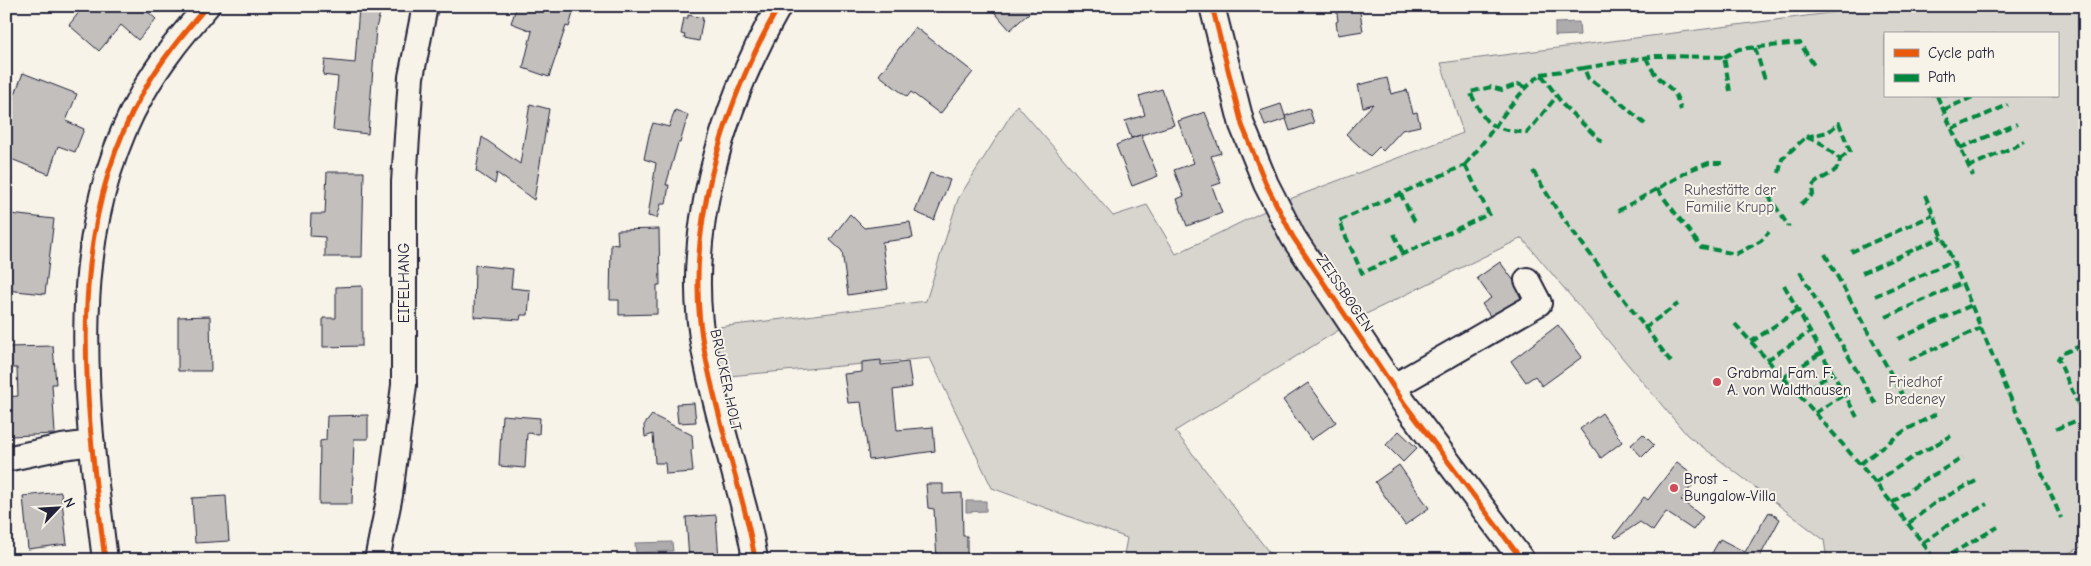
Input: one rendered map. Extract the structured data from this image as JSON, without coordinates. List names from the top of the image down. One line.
{"streets":{"street":["EIFELHANG","ZEISSBOGEN","BRUCKER HOLT"]},"parks":["Ruhestätte der Familie Krupp","Friedhof Bredeney"],"places":["Grabmal Fam. F. A. von Waldthausen","Brost - Bungalow-Villa"],"legend":["Cycle path","Path"],"north":"top right"}
